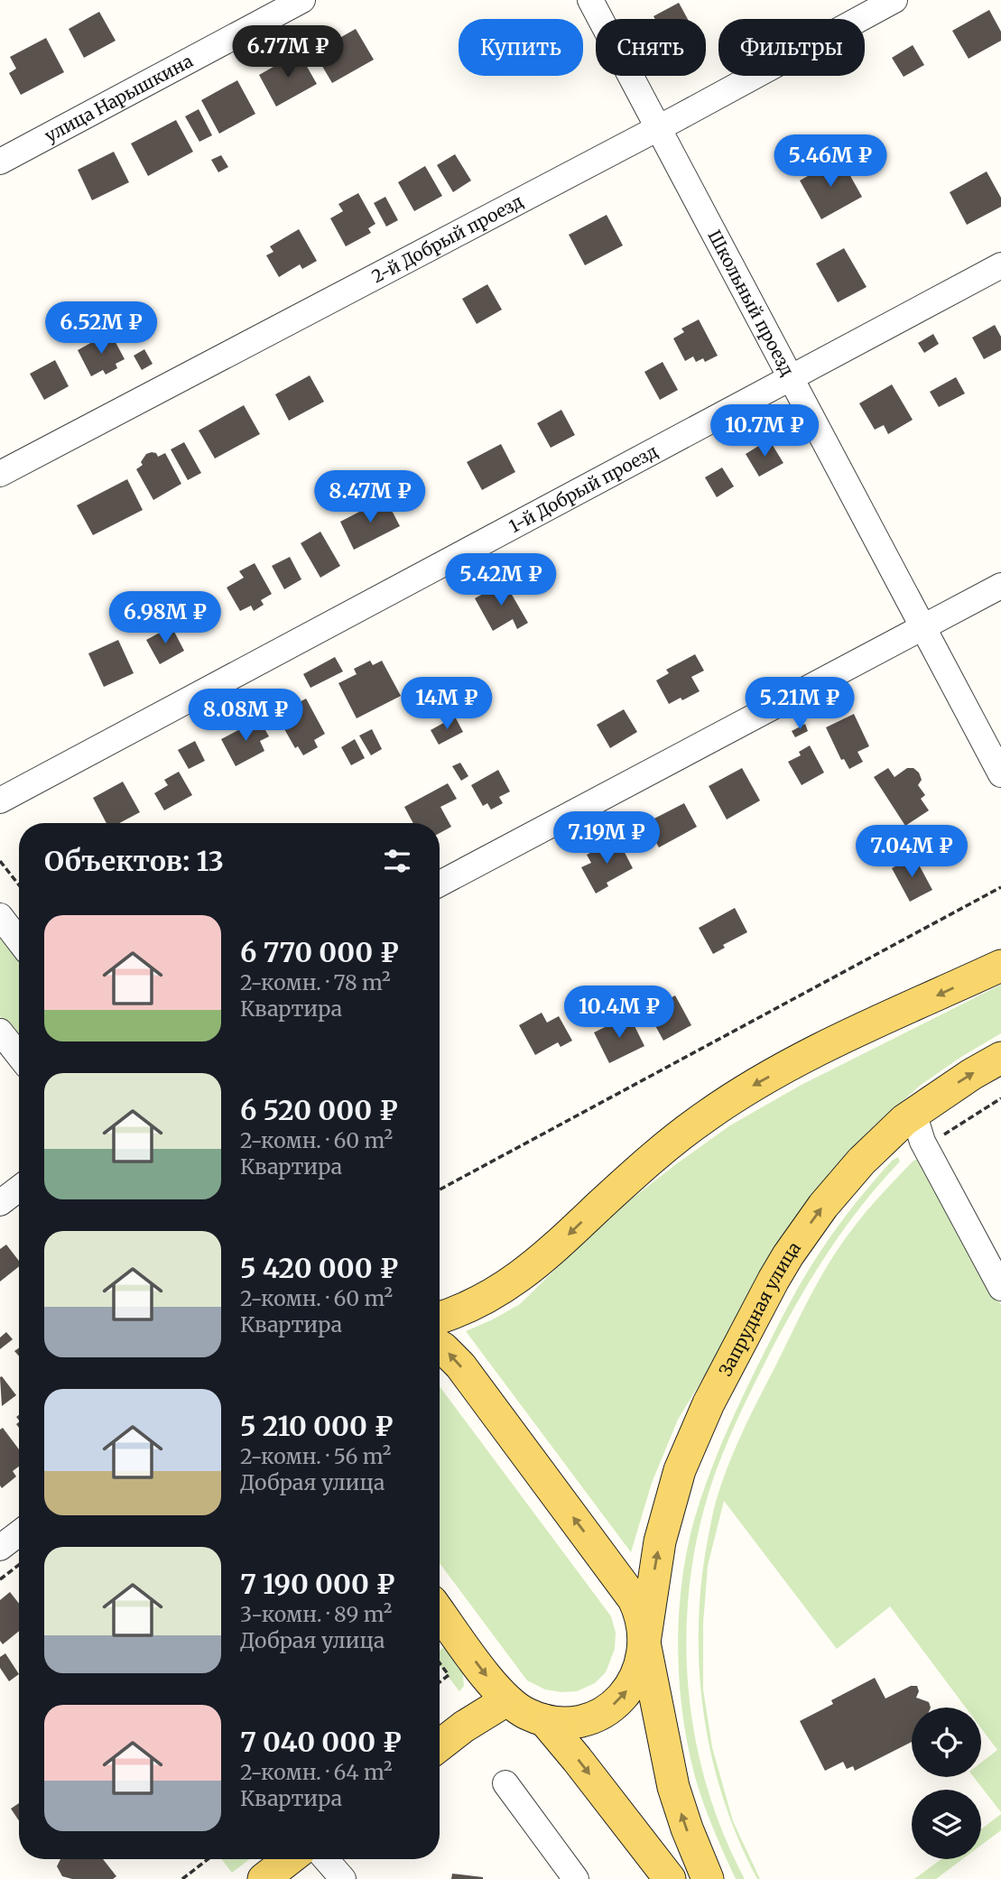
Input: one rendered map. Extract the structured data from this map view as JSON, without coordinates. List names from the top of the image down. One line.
{"streets":{"main road":["Запрудная улица"],"street":["улица Нарышкина","2-й Добрый проезд","Школьный проезд","1-й Добрый проезд"]},"crossings":[["2-й Добрый проезд","Школьный проезд"],["Школьный проезд","1-й Добрый проезд"]],"one_way":["Запрудная улица"],"page":{"chip":["Купить","Снять","Фильтры"],"price":["6.77M ₽","5.46M ₽","6.52M ₽","10.7M ₽","8.47M ₽","5.42M ₽","6.98M ₽","14M ₽","5.21M ₽","8.08M ₽","7.19M ₽","7.04M ₽","10.4M ₽"],"heading":"Объектов: 13","list":[{"name":"6 770 000 ₽","note":"2-комн. · 78 m² · Квартира"},{"name":"6 520 000 ₽","note":"2-комн. · 60 m² · Квартира"},{"name":"5 420 000 ₽","note":"2-комн. · 60 m² · Квартира"},{"name":"5 210 000 ₽","note":"2-комн. · 56 m² · Добрая улица"},{"name":"7 190 000 ₽","note":"3-комн. · 89 m² · Добрая улица"},{"name":"7 040 000 ₽","note":"2-комн. · 64 m² · Квартира"}]}}
